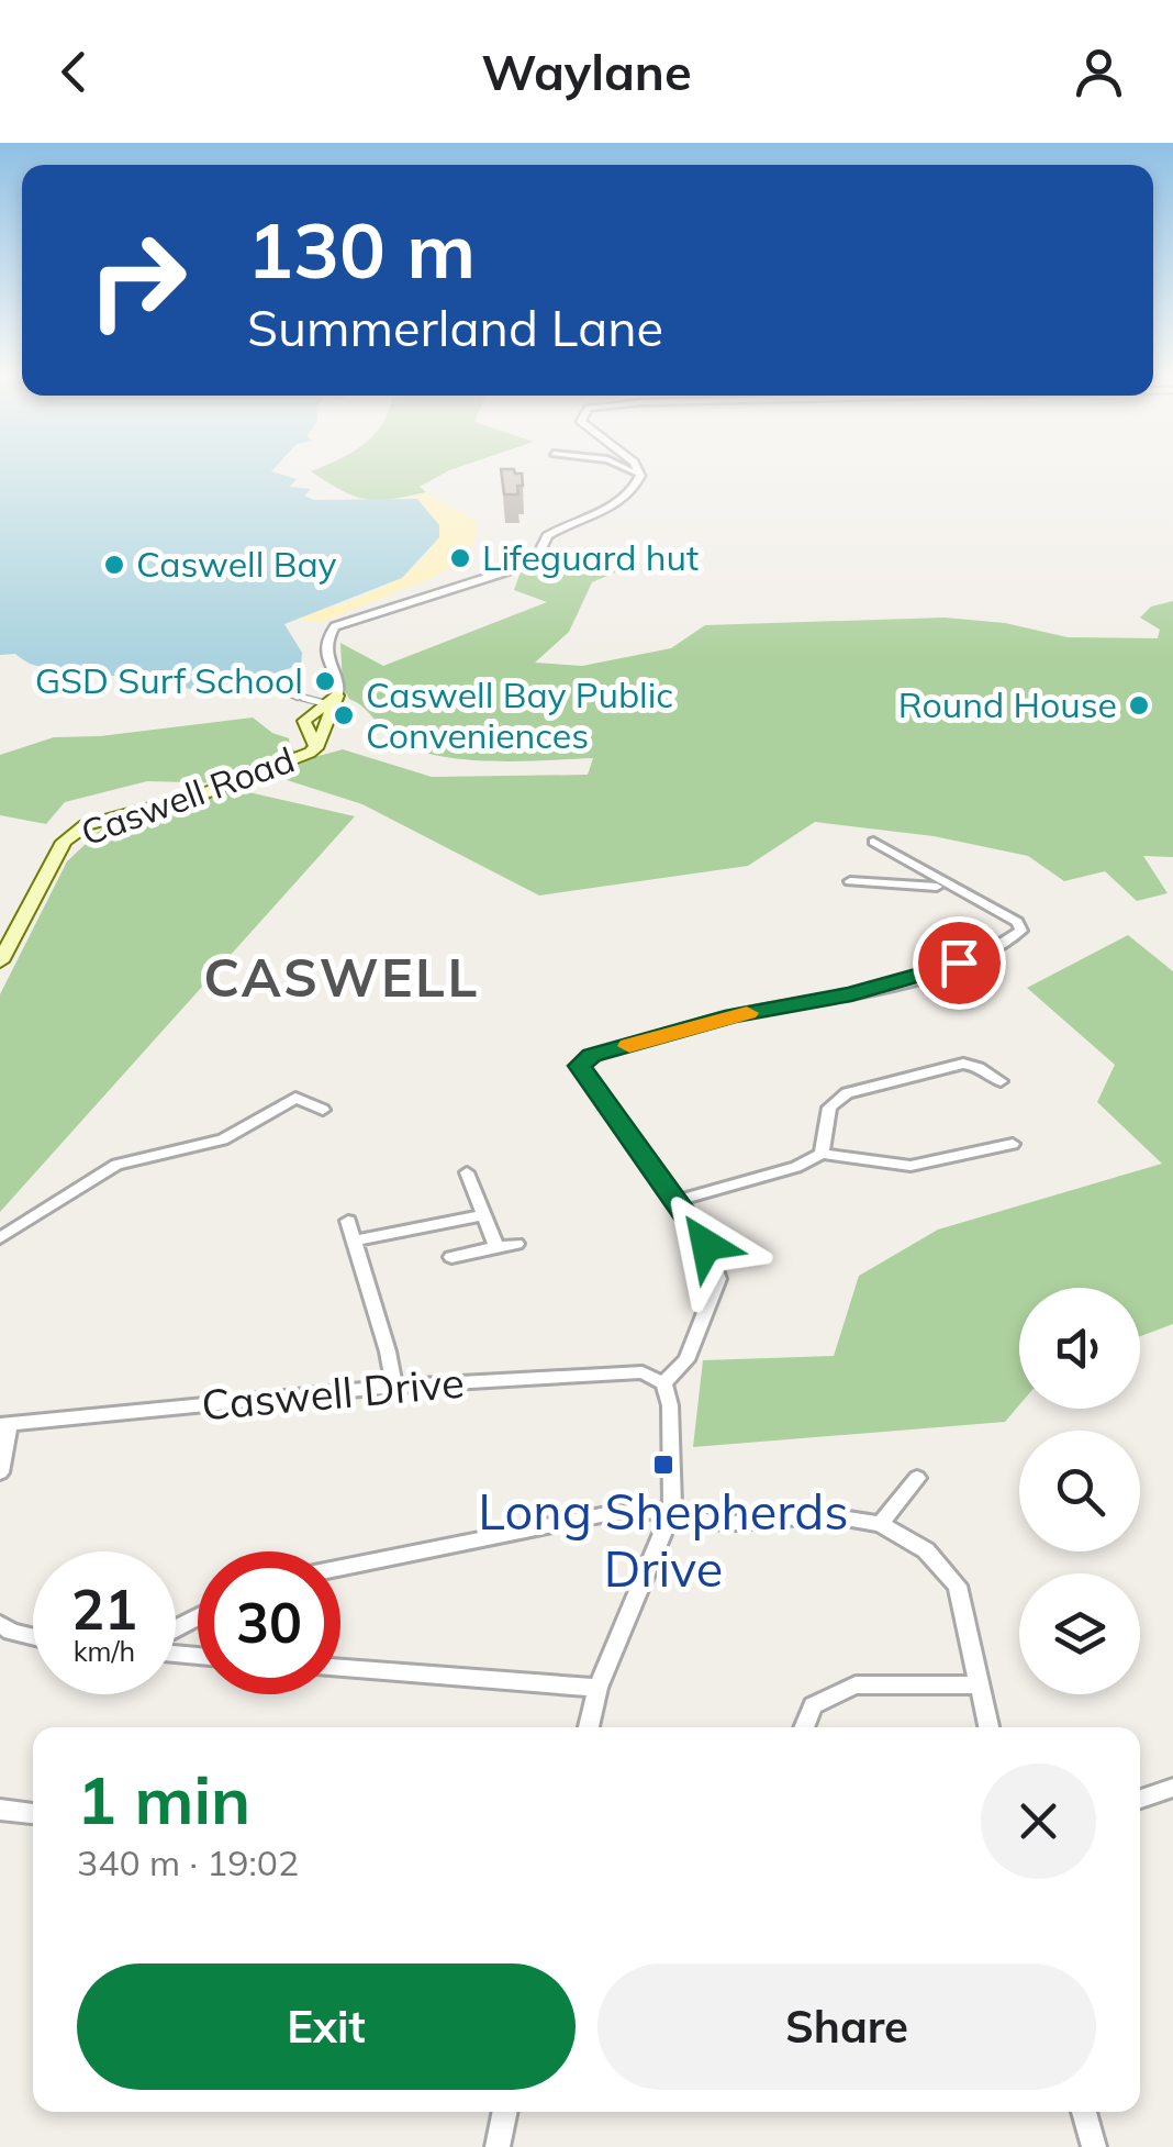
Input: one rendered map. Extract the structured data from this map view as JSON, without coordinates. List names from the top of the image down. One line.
{"streets":{"main road":["Caswell Road"],"street":["Caswell Drive"]},"districts":["CASWELL"],"places":{"other":["Lifeguard hut","Caswell Bay","GSD Surf School","Round House","Caswell Bay Public Conveniences"],"transit":["Long Shepherds Drive"]},"page":{"header":"Waylane","turn":["130 m","Summerland Lane"],"speed":"21 km/h","limit":"30","heading":["1 min","340 m · 19:02"],"buttons":["Exit","Share"]}}
